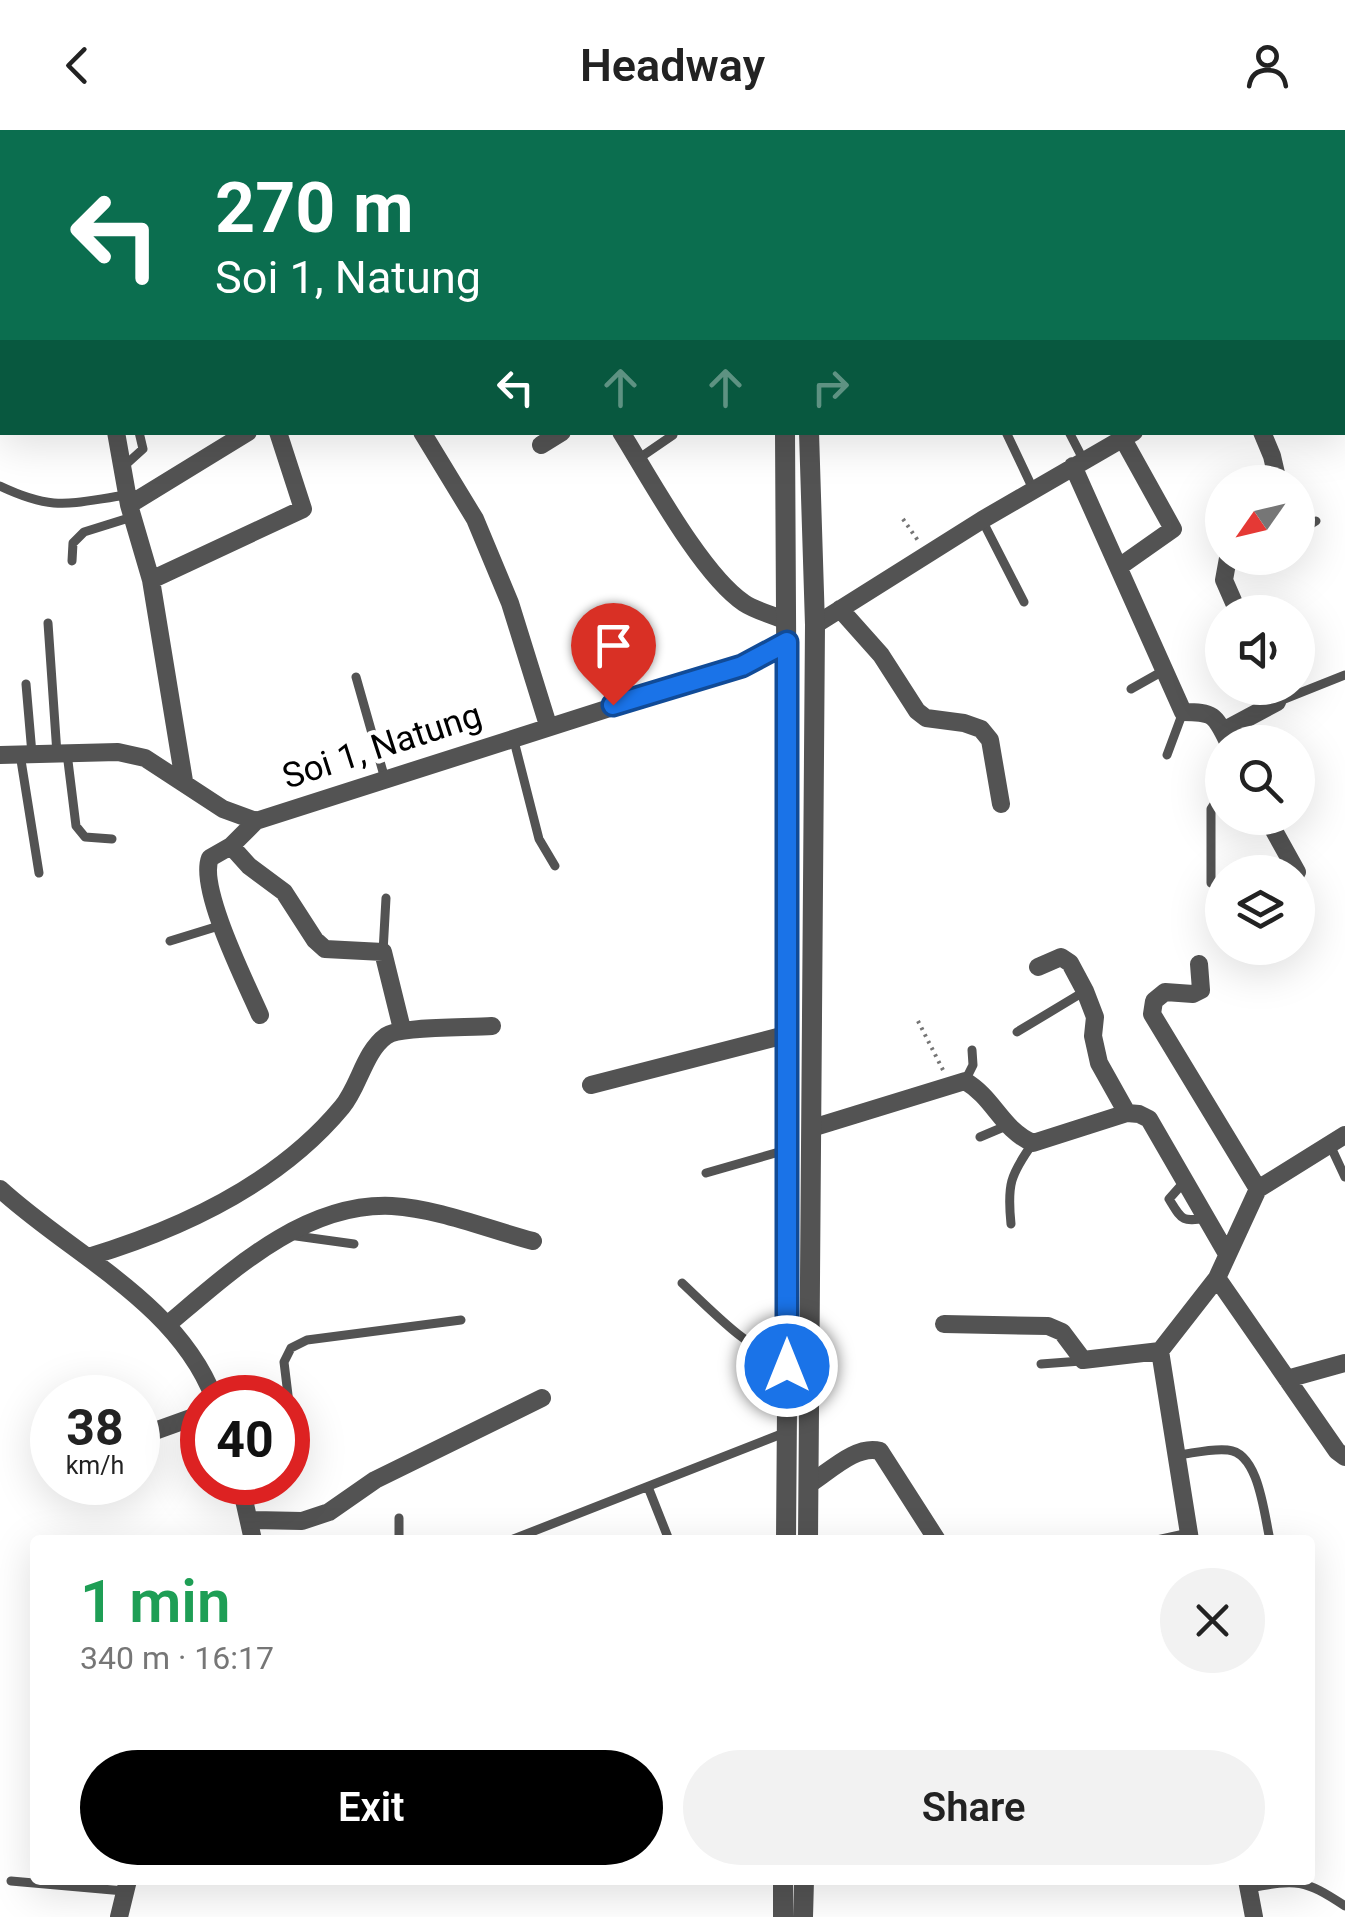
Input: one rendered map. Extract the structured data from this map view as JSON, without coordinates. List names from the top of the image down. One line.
{"streets":{"street":["Soi 1, Natung"]},"north":"bottom left","page":{"header":"Headway","turn":["270 m","Soi 1, Natung"],"speed":"38 km/h","limit":"40","heading":["1 min","340 m · 16:17"],"buttons":["Exit","Share"]}}
